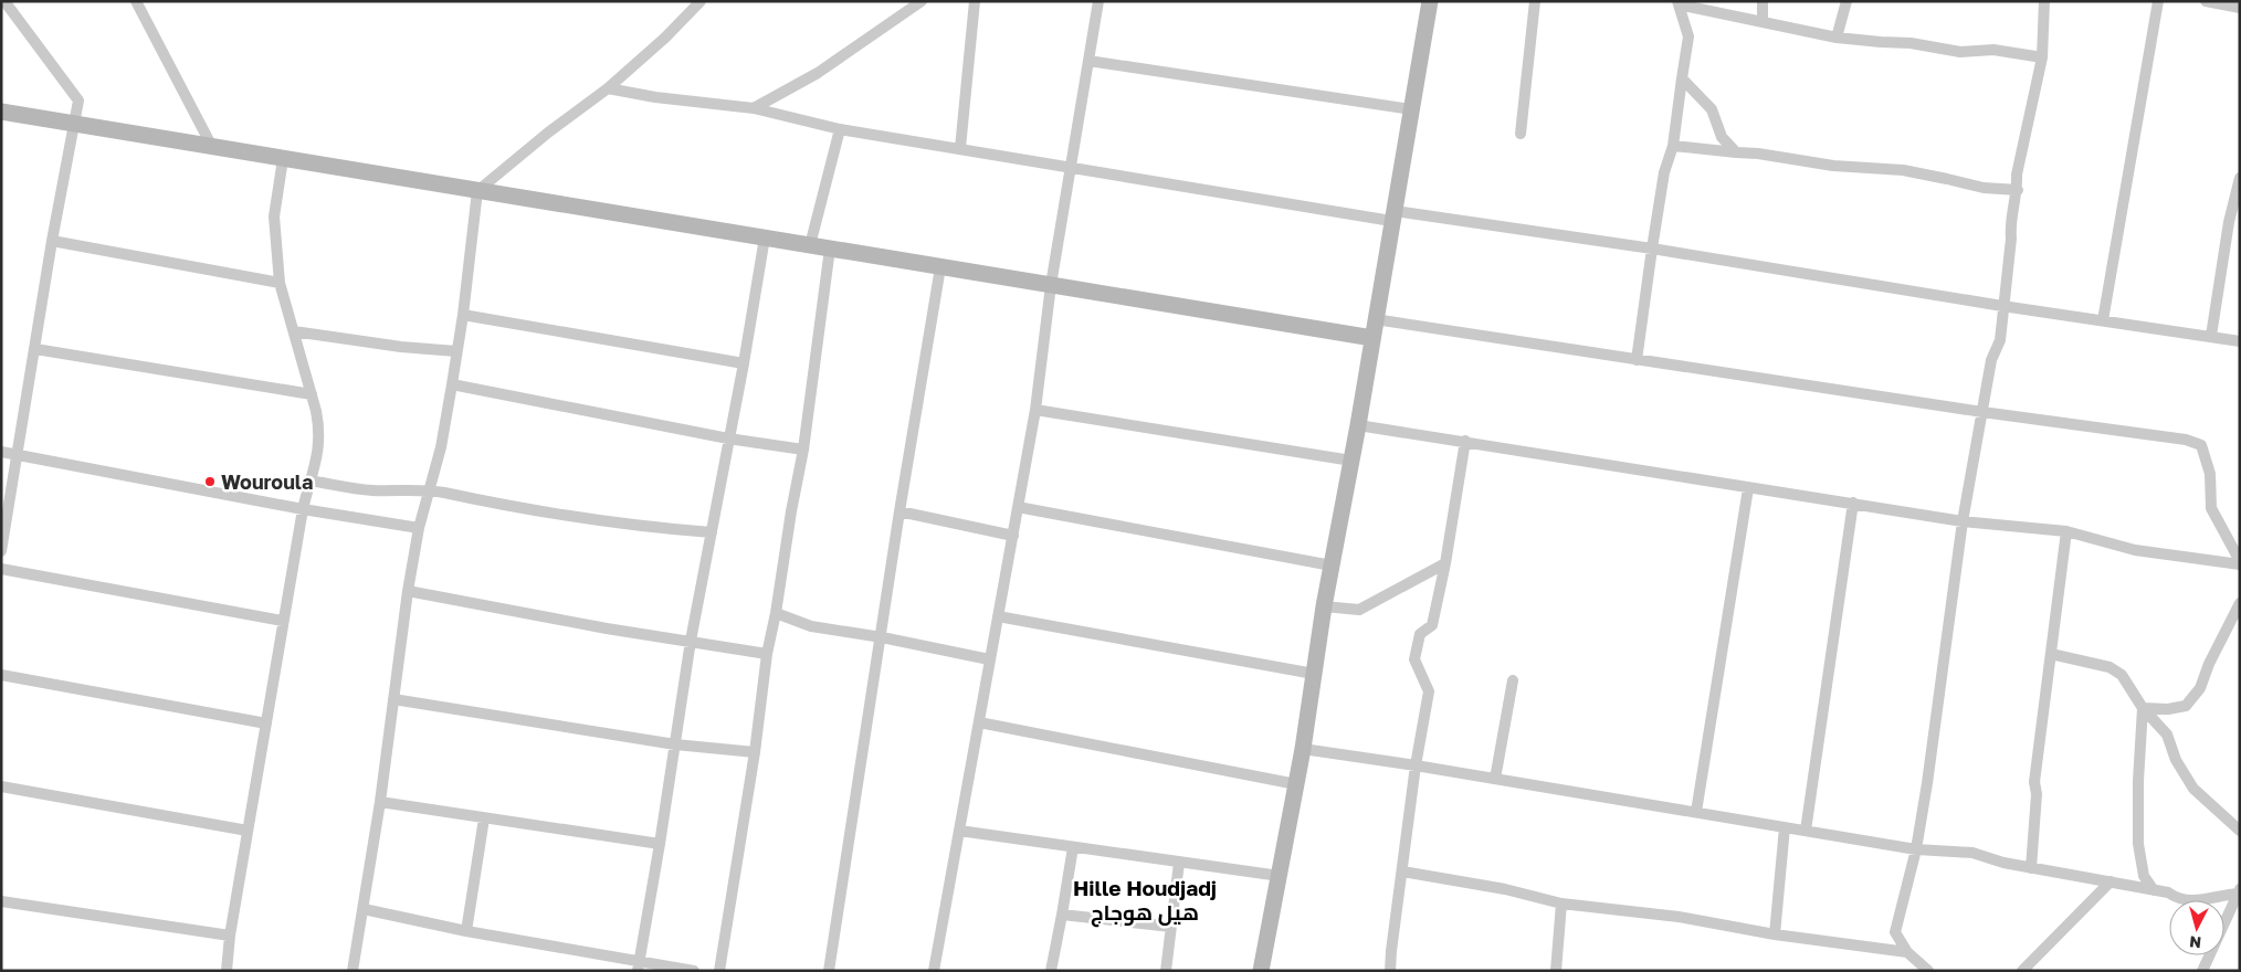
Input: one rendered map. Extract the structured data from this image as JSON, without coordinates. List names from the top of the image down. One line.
{"districts":["Hille Houdjadj هيل هوجاج"],"places":["Wouroula"],"north":"bottom"}
